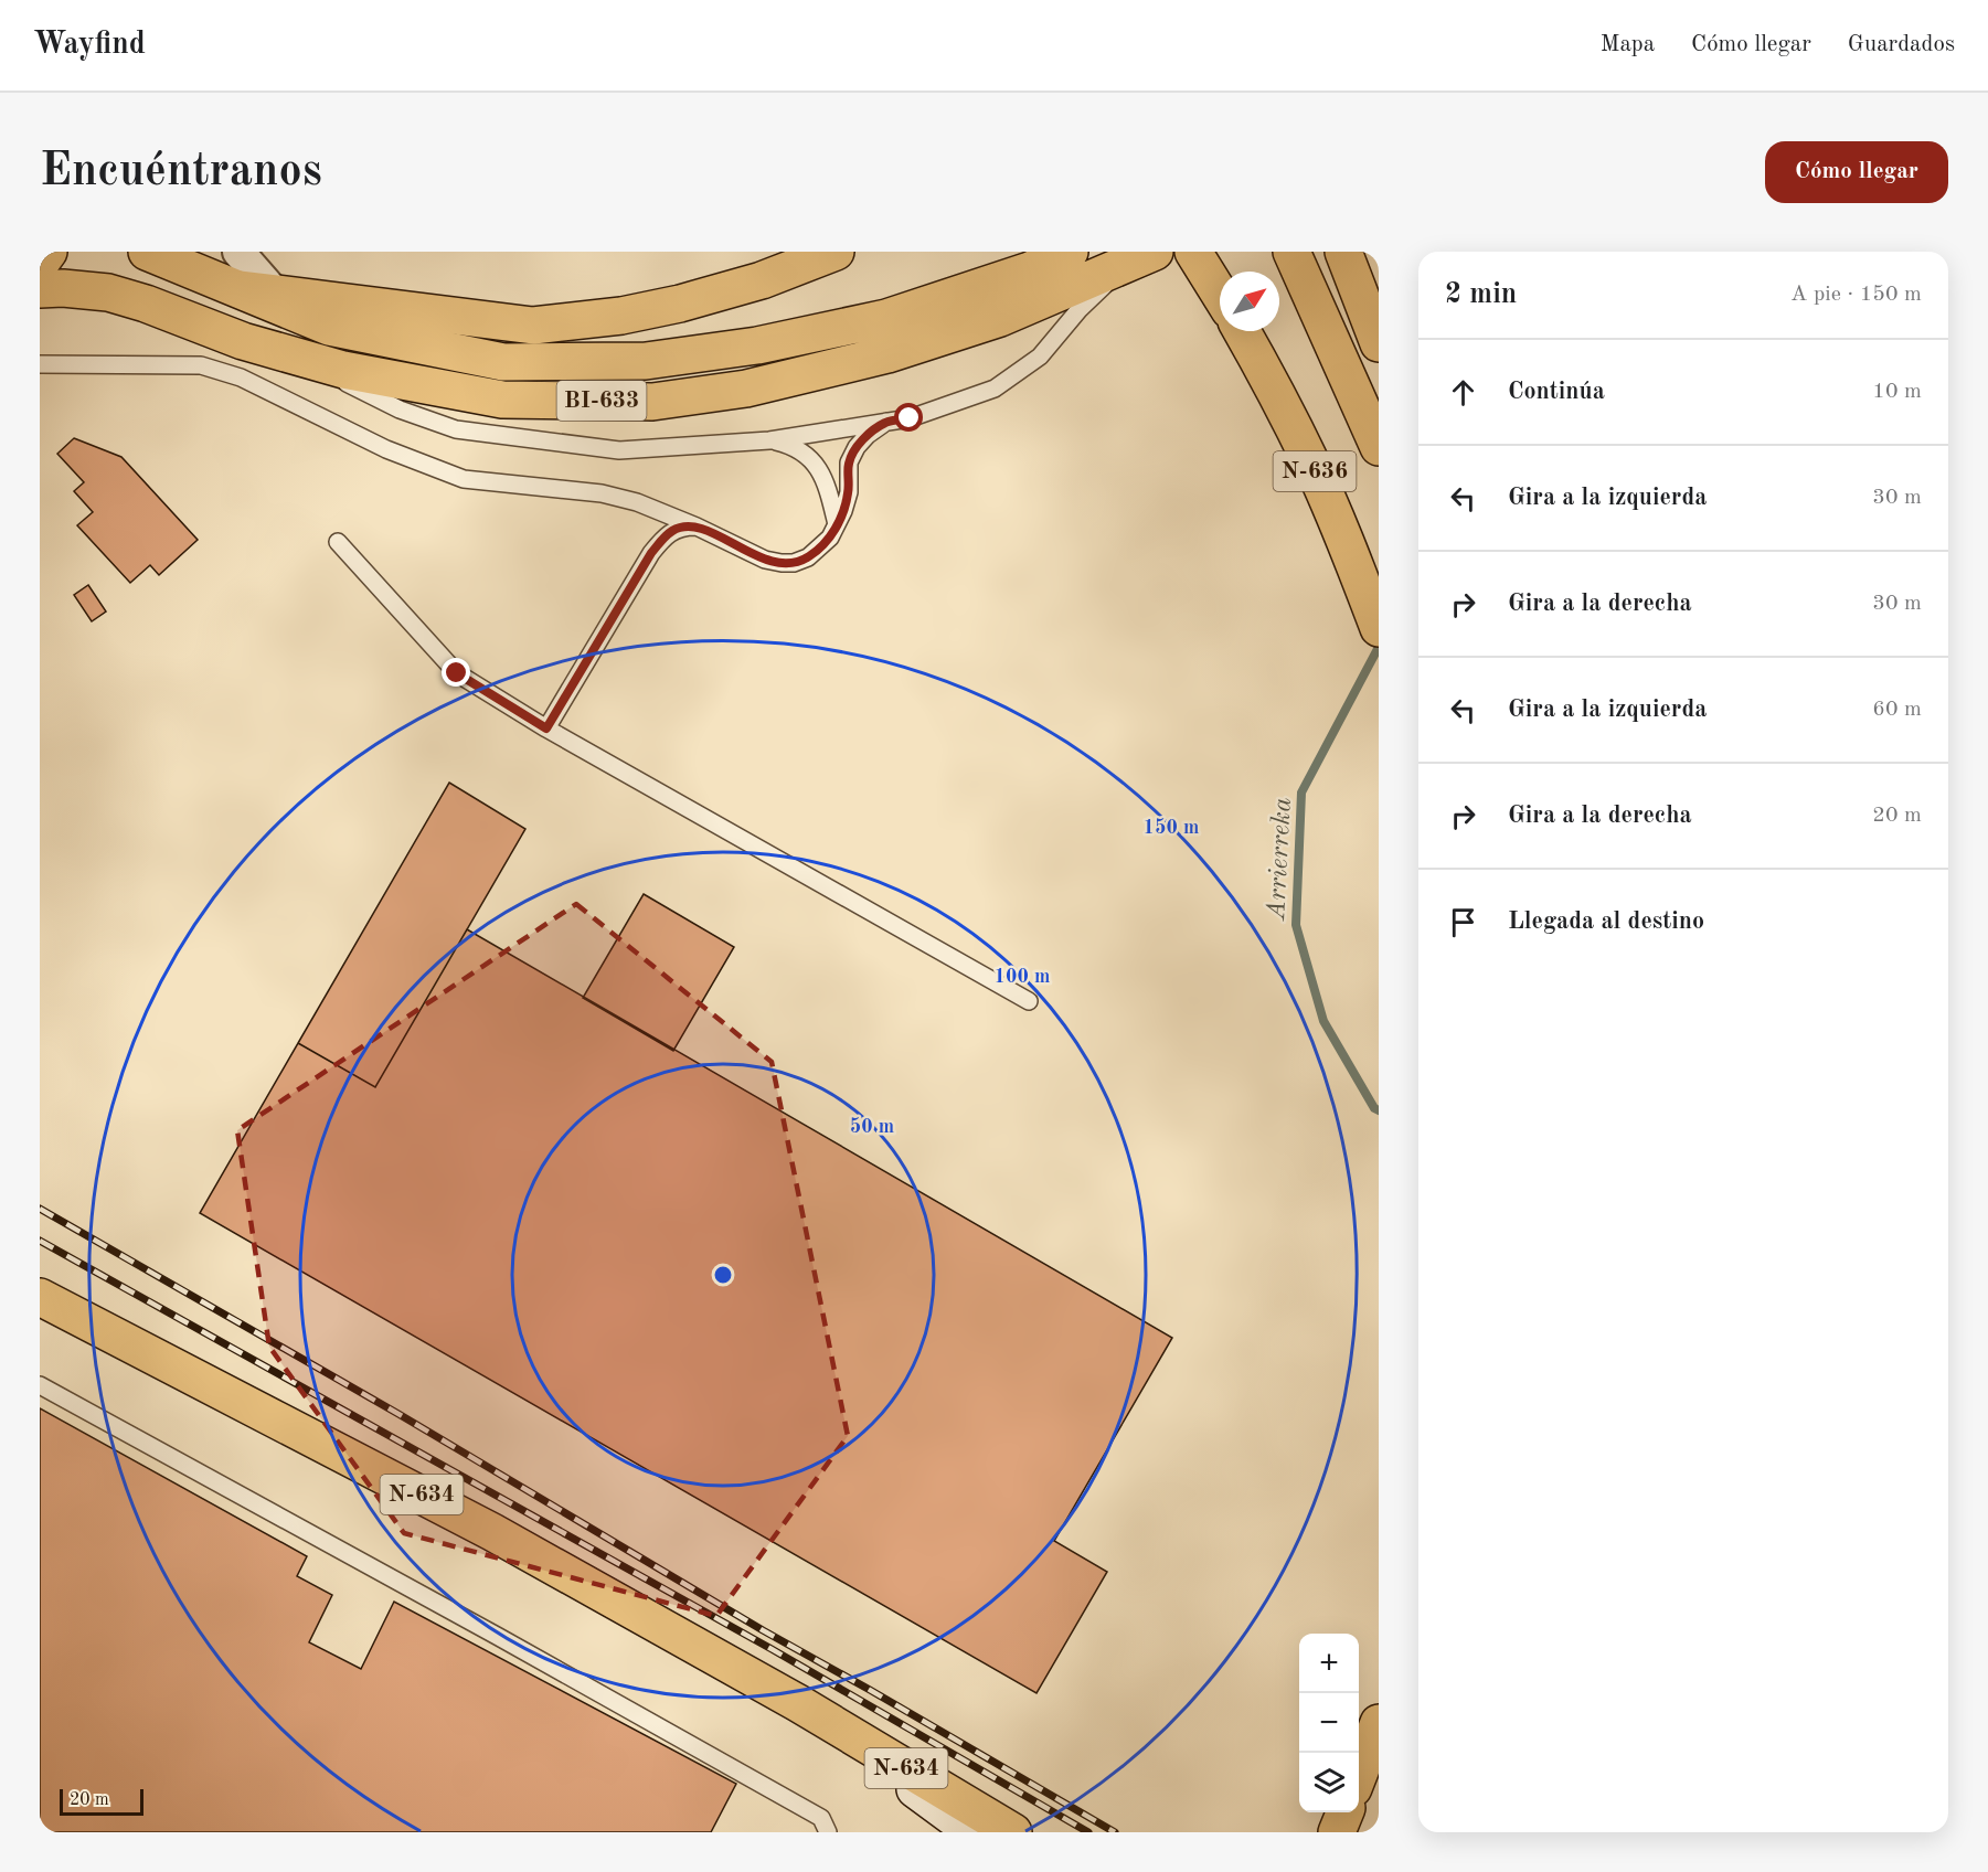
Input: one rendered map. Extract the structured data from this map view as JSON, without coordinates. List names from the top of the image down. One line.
{"streets":{"main road":["BI-633","N-636","N-634"]},"water":["Arrierreka"],"scale_bar":"20 m","north":"top right","page":{"header":"Wayfind","nav":["Mapa","Cómo llegar","Guardados"],"buttons":"Cómo llegar","title":"Encuéntranos","heading":["2 min","A pie · 150 m"],"list":[["Continúa","10 m"],["Gira a la izquierda","30 m"],["Gira a la derecha","30 m"],["Gira a la izquierda","60 m"],["Gira a la derecha","20 m"],"Llegada al destino"],"map_buttons":["+","−"],"scale":"20 m"},"rings":["150 m","100 m","50 m"]}
